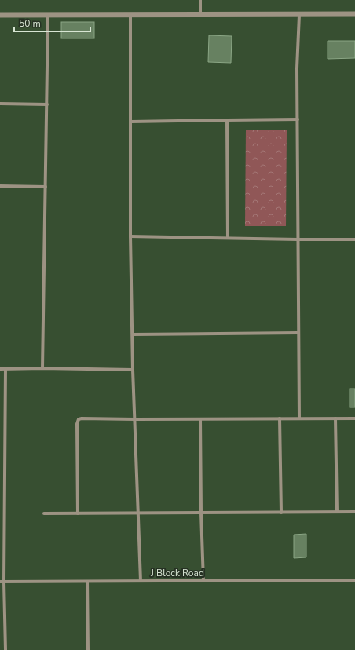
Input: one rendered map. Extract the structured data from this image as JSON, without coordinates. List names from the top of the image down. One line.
{"streets":{"street":["J Block Road"]},"scale_bar":"50 m"}
